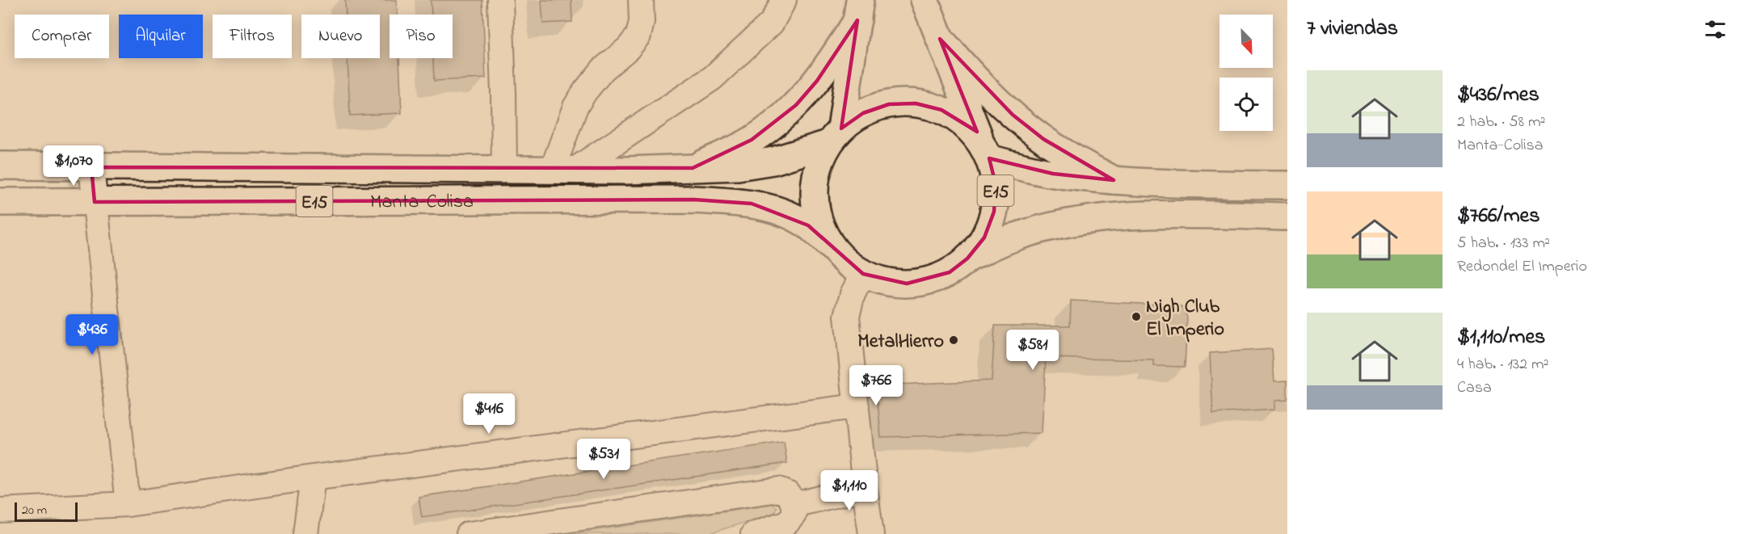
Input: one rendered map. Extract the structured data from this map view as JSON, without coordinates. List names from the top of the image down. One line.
{"streets":{"main road":["E15","Manta-Colisa"]},"crossings":[["E15","Manta-Colisa"]],"places":["Nigh Club El Imperio","MetalHierro"],"scale_bar":"20 m","north":"bottom right","page":{"heading":"7 viviendas","chip":["Comprar","Alquilar","Filtros","Nuevo","Piso"],"list":[{"name":"$436/mes","note":"2 hab. · 58 m² · Manta-Colisa"},{"name":"$766/mes","note":"5 hab. · 133 m² · Redondel El Imperio"},{"name":"$1,110/mes","note":"4 hab. · 132 m² · Casa"}],"price":["$1,070","$436","$581","$766","$416","$531","$1,110"],"scale":"20 m"}}
